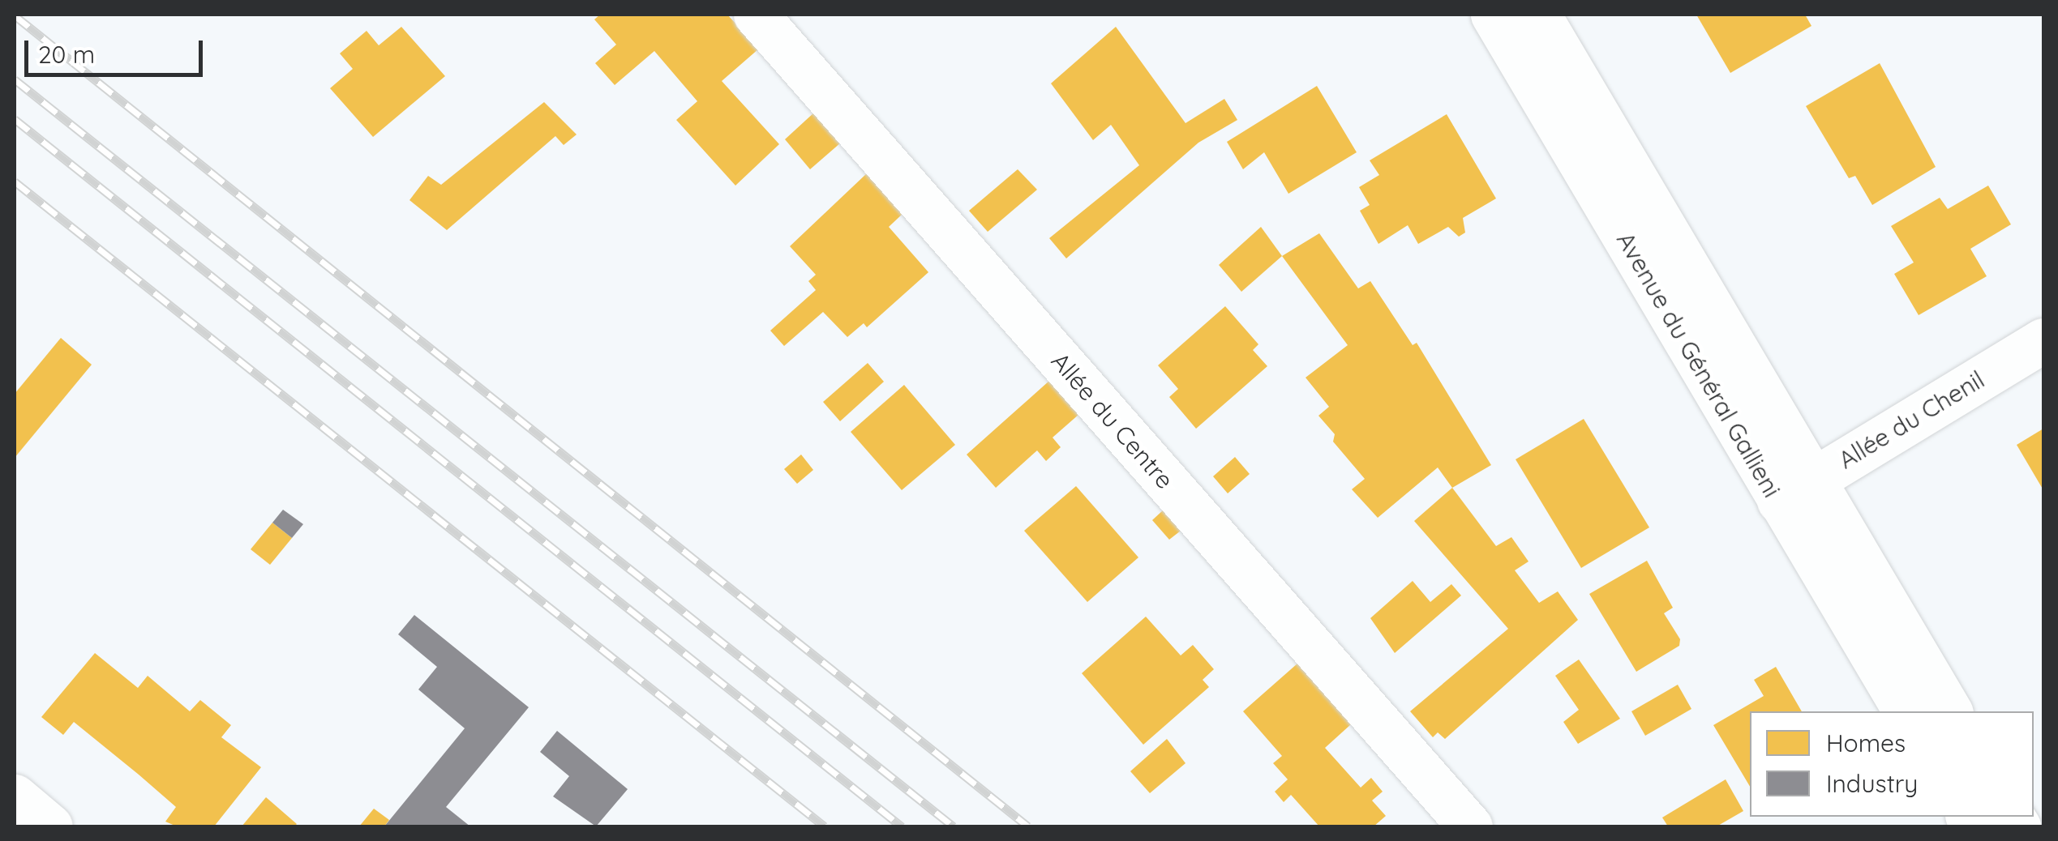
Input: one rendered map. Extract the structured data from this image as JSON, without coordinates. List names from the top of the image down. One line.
{"streets":{"street":["Avenue du Général Gallieni","Allée du Chenil","Allée du Centre"]},"crossings":[["Avenue du Général Gallieni","Allée du Chenil"]],"legend":["Homes","Industry"],"scale_bar":"20 m"}
